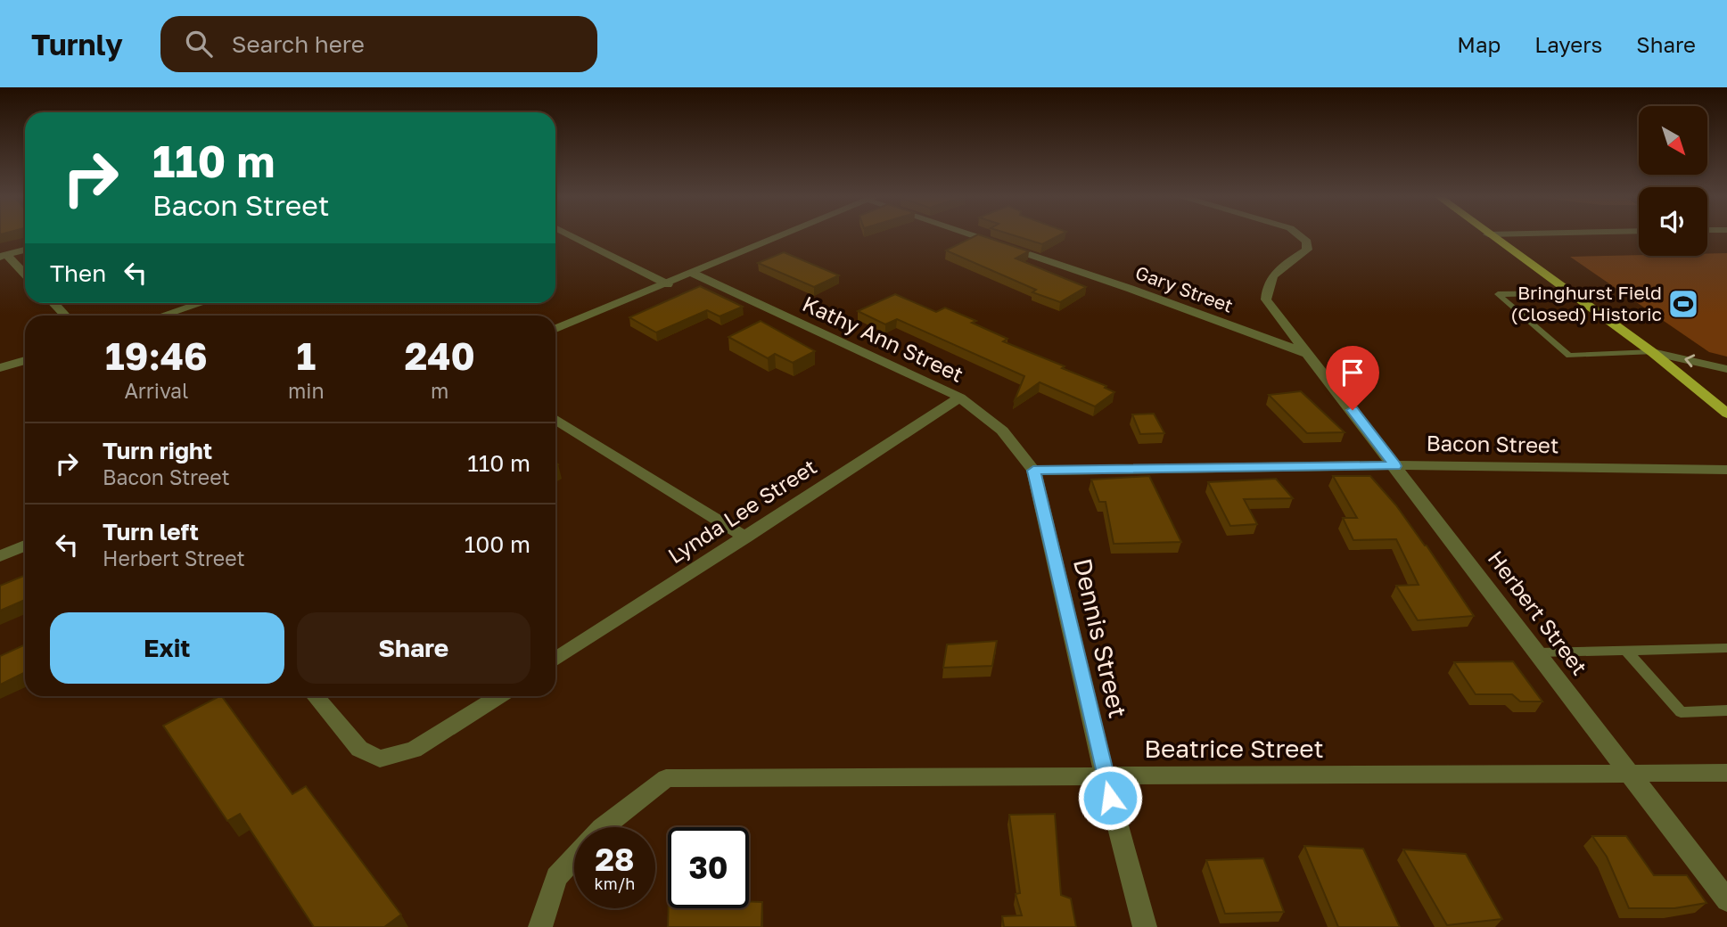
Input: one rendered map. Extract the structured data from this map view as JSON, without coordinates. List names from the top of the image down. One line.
{"streets":{"street":["Gary Street","Kathy Ann Street","Bacon Street","Lynda Lee Street","Herbert Street","Dennis Street","Beatrice Street"]},"crossings":[["Gary Street","Herbert Street"],["Kathy Ann Street","Bacon Street"],["Kathy Ann Street","Lynda Lee Street"],["Kathy Ann Street","Dennis Street"],["Bacon Street","Herbert Street"],["Bacon Street","Dennis Street"],["Herbert Street","Beatrice Street"],["Dennis Street","Beatrice Street"]],"places":{"sports":["Bringhurst Field (Closed) Historic"]},"north":"bottom right","page":{"header":"Turnly","search":"Search here","nav":["Map","Layers","Share"],"turn":["110 m","Bacon Street"],"then":"Then","eta":["19:46","Arrival","1","min","240","m"],"list":[{"name":"Turn right","note":"Bacon Street","value":"110 m"},{"name":"Turn left","note":"Herbert Street","value":"100 m"}],"buttons":["Exit","Share"],"speed":"28 km/h","limit":"30"}}
